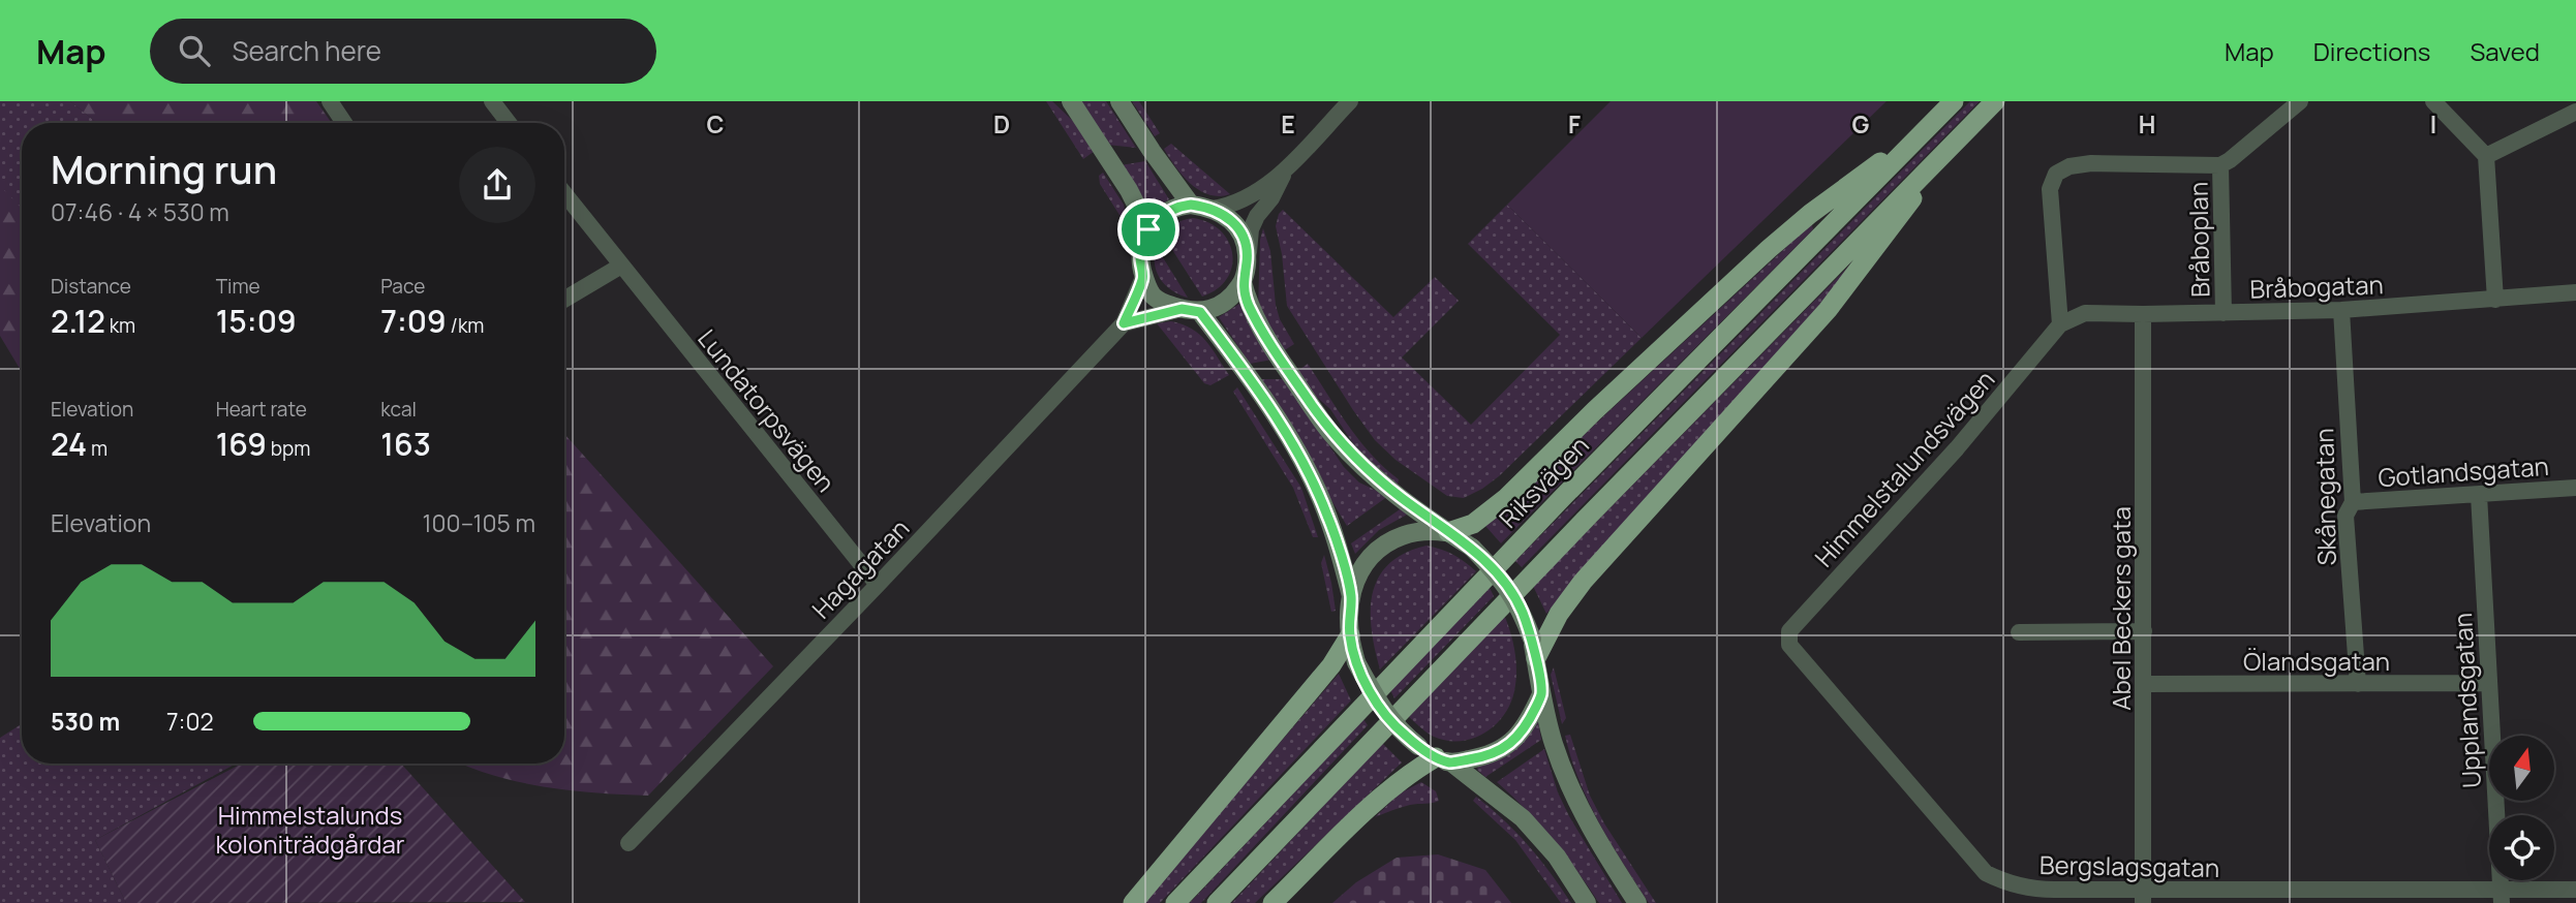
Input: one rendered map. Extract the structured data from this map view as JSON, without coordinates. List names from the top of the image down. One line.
{"streets":{"highway":["Riksvägen"],"street":["Bråboplan","Bråbogatan","Lundatorpsvägen","Himmelstalundsvägen","Gotlandsgatan","Skånegatan","Hagagatan","Abel Beckers gata","Ölandsgatan","Upplandsgatan","Bergslagsgatan"]},"crossings":[["Bråboplan","Bråbogatan"],["Bråbogatan","Himmelstalundsvägen"],["Bråbogatan","Skånegatan"],["Bråbogatan","Abel Beckers gata"],["Lundatorpsvägen","Hagagatan"],["Himmelstalundsvägen","Bergslagsgatan"],["Gotlandsgatan","Skånegatan"],["Gotlandsgatan","Upplandsgatan"],["Skånegatan","Ölandsgatan"],["Abel Beckers gata","Ölandsgatan"],["Abel Beckers gata","Bergslagsgatan"],["Ölandsgatan","Upplandsgatan"],["Upplandsgatan","Bergslagsgatan"]],"parks":["Himmelstalunds koloniträdgårdar"],"north":"top","page":{"header":"Map","search":"Search here","nav":["Map","Directions","Saved"],"heading":["Morning run","07:46 · 4 × 530 m"],"stats":[["Distance","2.12 km"],["Time","15:09"],["Pace","7:09 /km"],["Elevation","24 m"],["Heart rate","169 bpm"],["kcal","163"]],"chart":["Elevation","100–105 m"],"list":[{"name":"530 m","note":"7:02"}]},"grid":{"columns":["C","D","E","F","G","H","I"]}}
